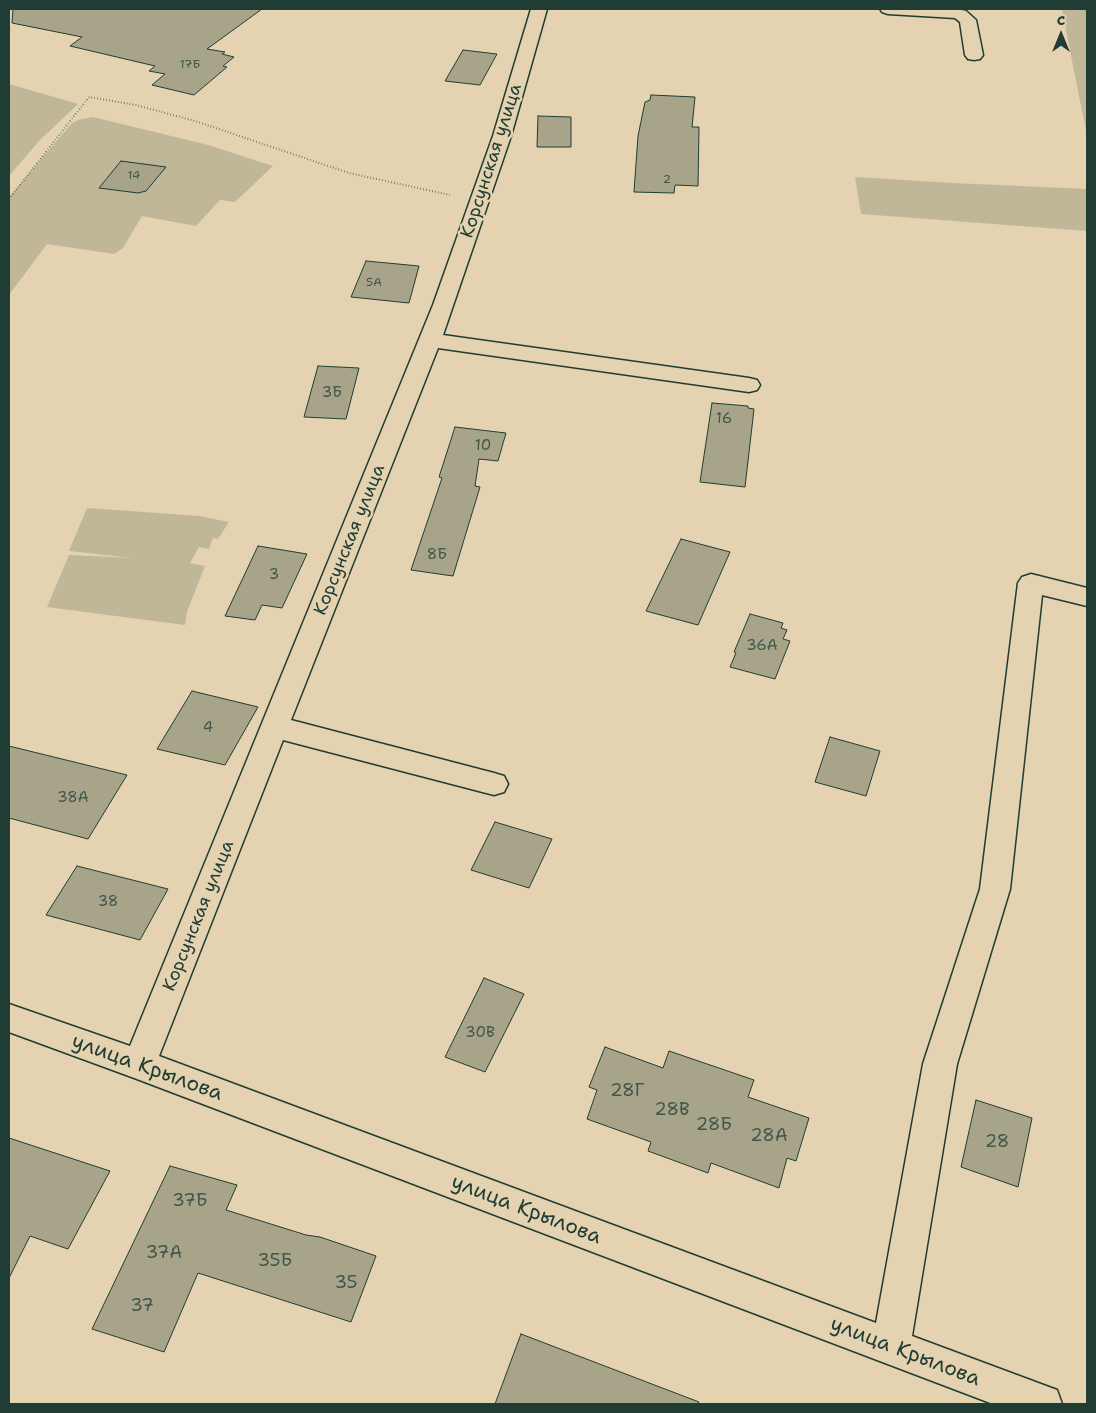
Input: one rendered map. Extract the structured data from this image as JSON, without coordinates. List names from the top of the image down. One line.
{"streets":{"street":["Корсунская улица","улица Крылова"]},"crossings":[["Корсунская улица","улица Крылова"]],"house_numbers":["17Б","14","2","5А","3Б","16","10","8Б","3","36А","4","38А","38","30В","28Г","28В","28Б","28А","28","37Б","37А","35Б","35","37"],"north":"top"}
